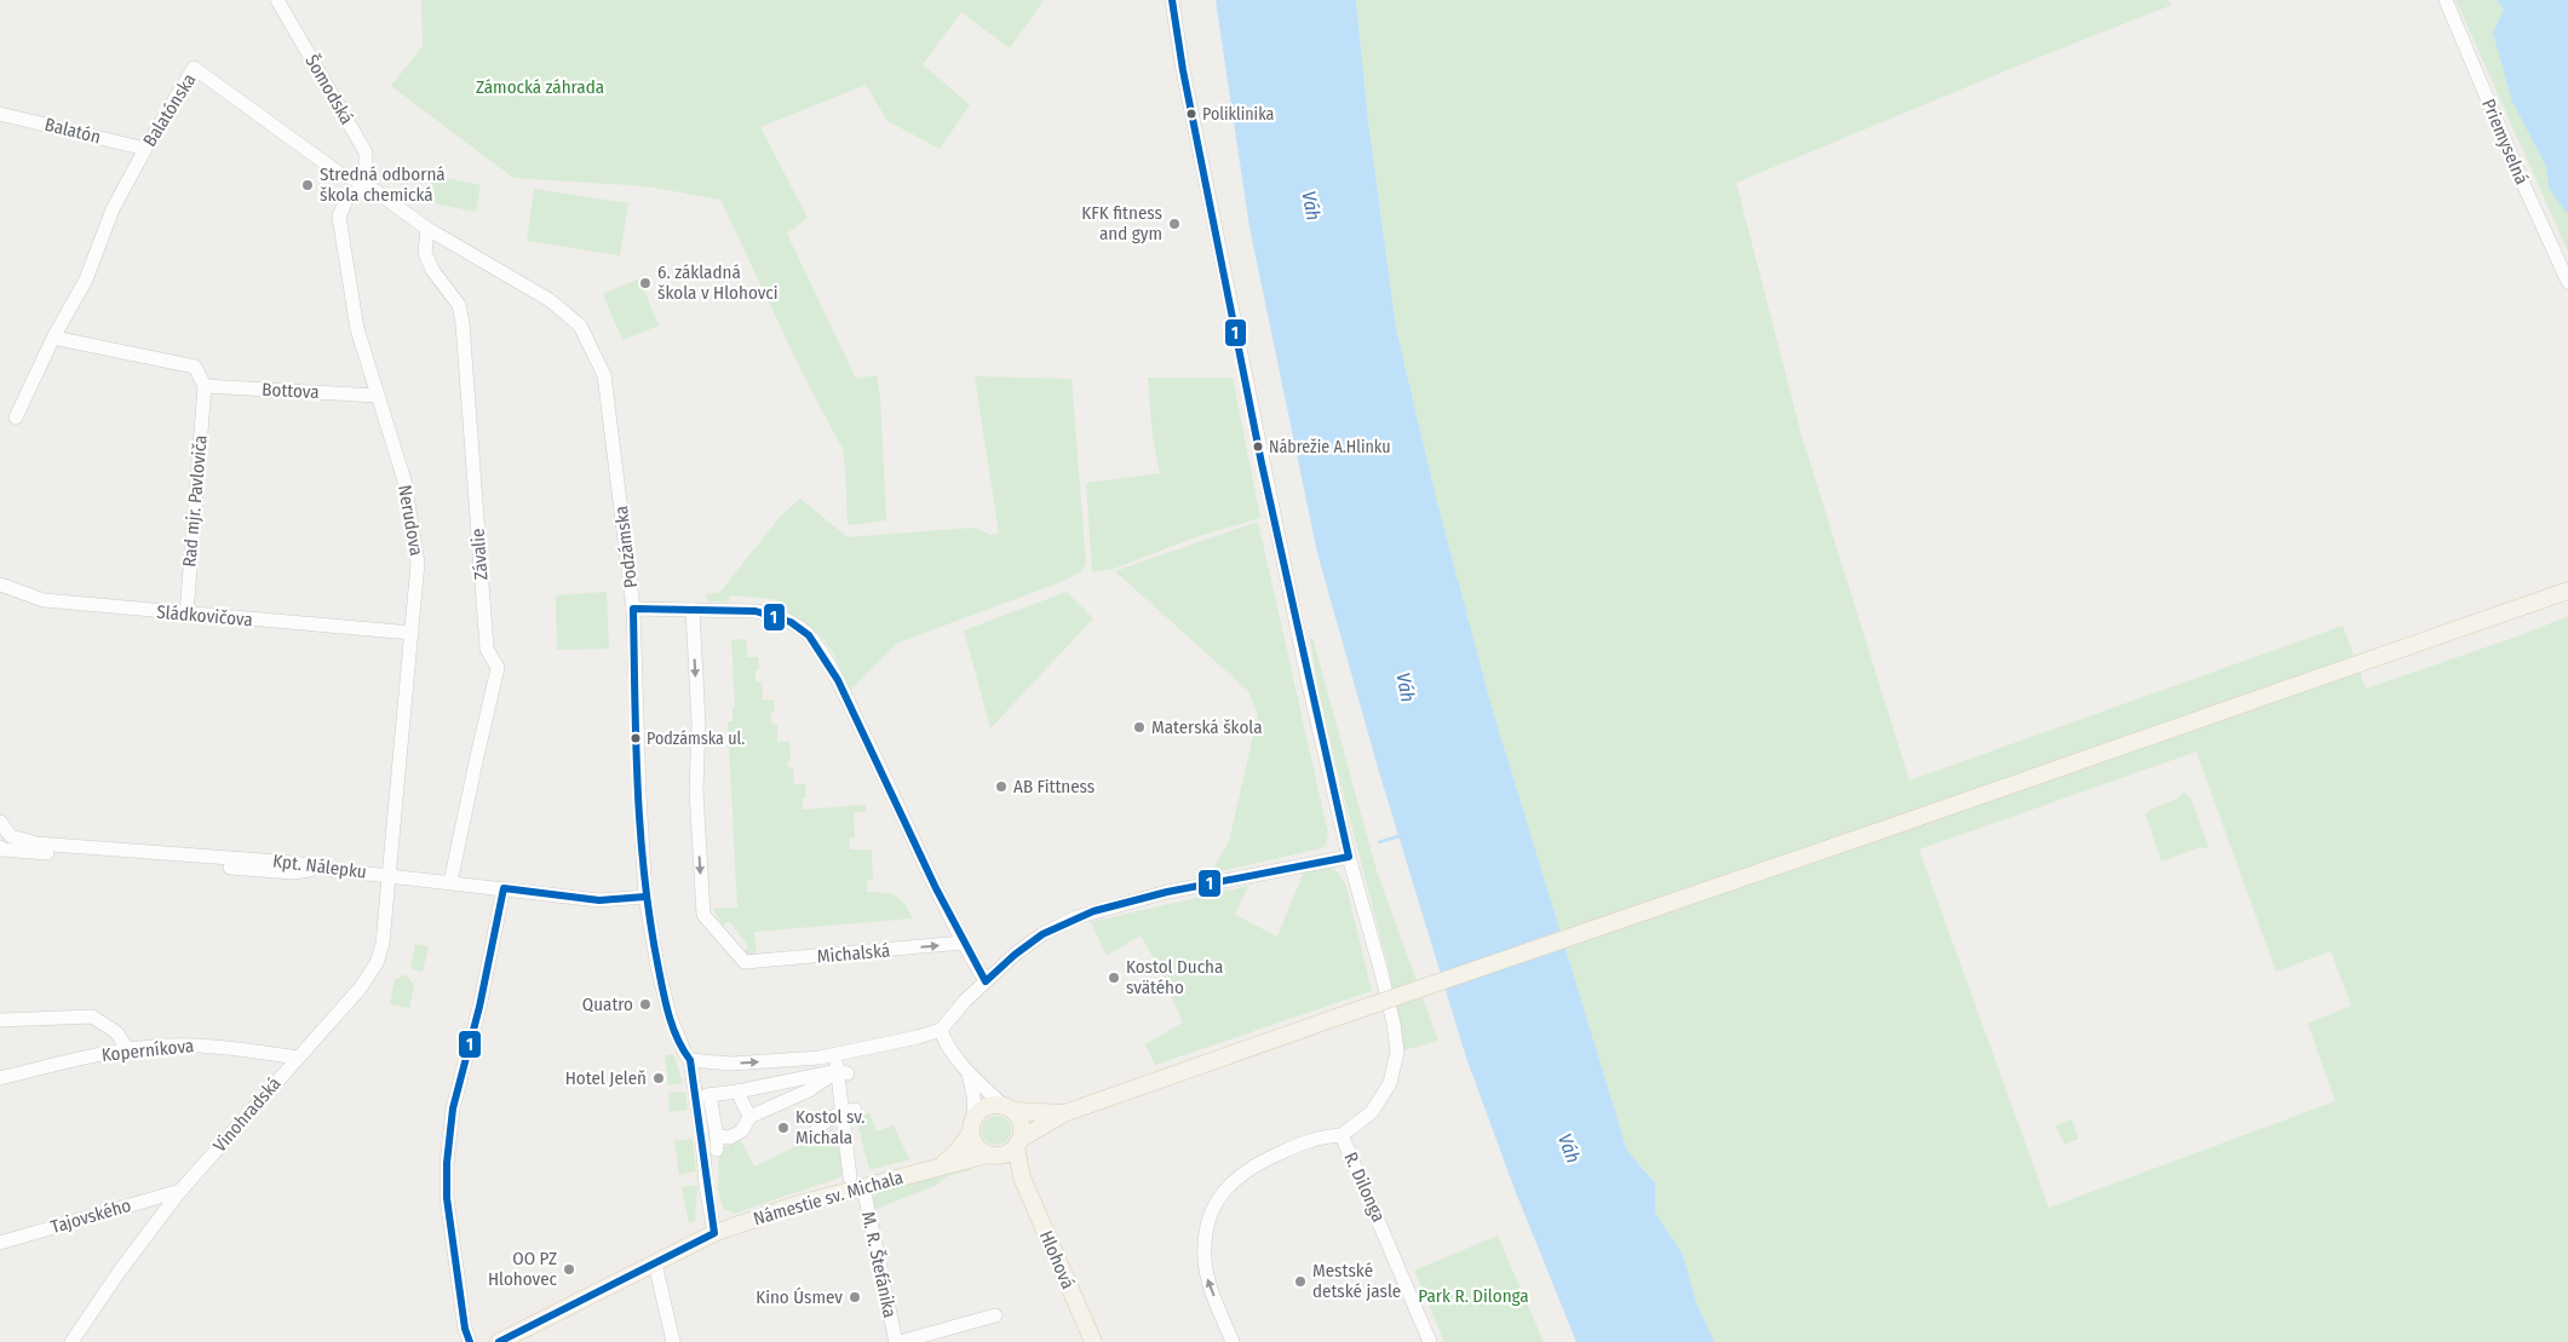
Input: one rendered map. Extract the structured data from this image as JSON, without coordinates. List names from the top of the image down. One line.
{"streets":{"main road":["Námestie sv. Michala","Hlohová"],"street":["Šomodská","Balatónska","Balatón","Priemyselná","Bottova","Rad mjr. Pavloviča","Nerudova","Podzámska","Závalie","Sládkovičova","Kpt. Nálepku","Michalská","Koperníkova","Vinohradská","R. Dilonga","Tajovského","M. R. Štefánika"]},"crossings":[["Šomodská","Balatónska"],["Šomodská","Nerudova"],["Šomodská","Podzámska"],["Balatónska","Balatón"],["Balatónska","Nerudova"],["Balatónska","Podzámska"],["Bottova","Rad mjr. Pavloviča"],["Bottova","Nerudova"],["Rad mjr. Pavloviča","Sládkovičova"],["Nerudova","Podzámska"],["Nerudova","Sládkovičova"],["Nerudova","Kpt. Nálepku"],["Nerudova","Vinohradská"],["Podzámska","Závalie"],["Podzámska","Kpt. Nálepku"],["Závalie","Kpt. Nálepku"],["Kpt. Nálepku","Vinohradská"],["Koperníkova","Vinohradská"],["Vinohradská","Tajovského"],["Námestie sv. Michala","Hlohová"],["Námestie sv. Michala","M. R. Štefánika"]],"water":["Váh"],"parks":["Zámocká záhrada","Park R. Dilonga"],"places":["Poliklinika","Stredná odborná škola chemická","KFK fitness and gym","6. základná škola v Hlohovci","Nábrežie A.Hlinku","Materská škola","Podzámska ul.","AB Fittness","Kostol Ducha svätého","Quatro","Hotel Jeleň","Kostol sv. Michala","OO PZ Hlohovec","Mestské detské jasle","Kino Úsmev"],"lines":["transit line 1"]}
